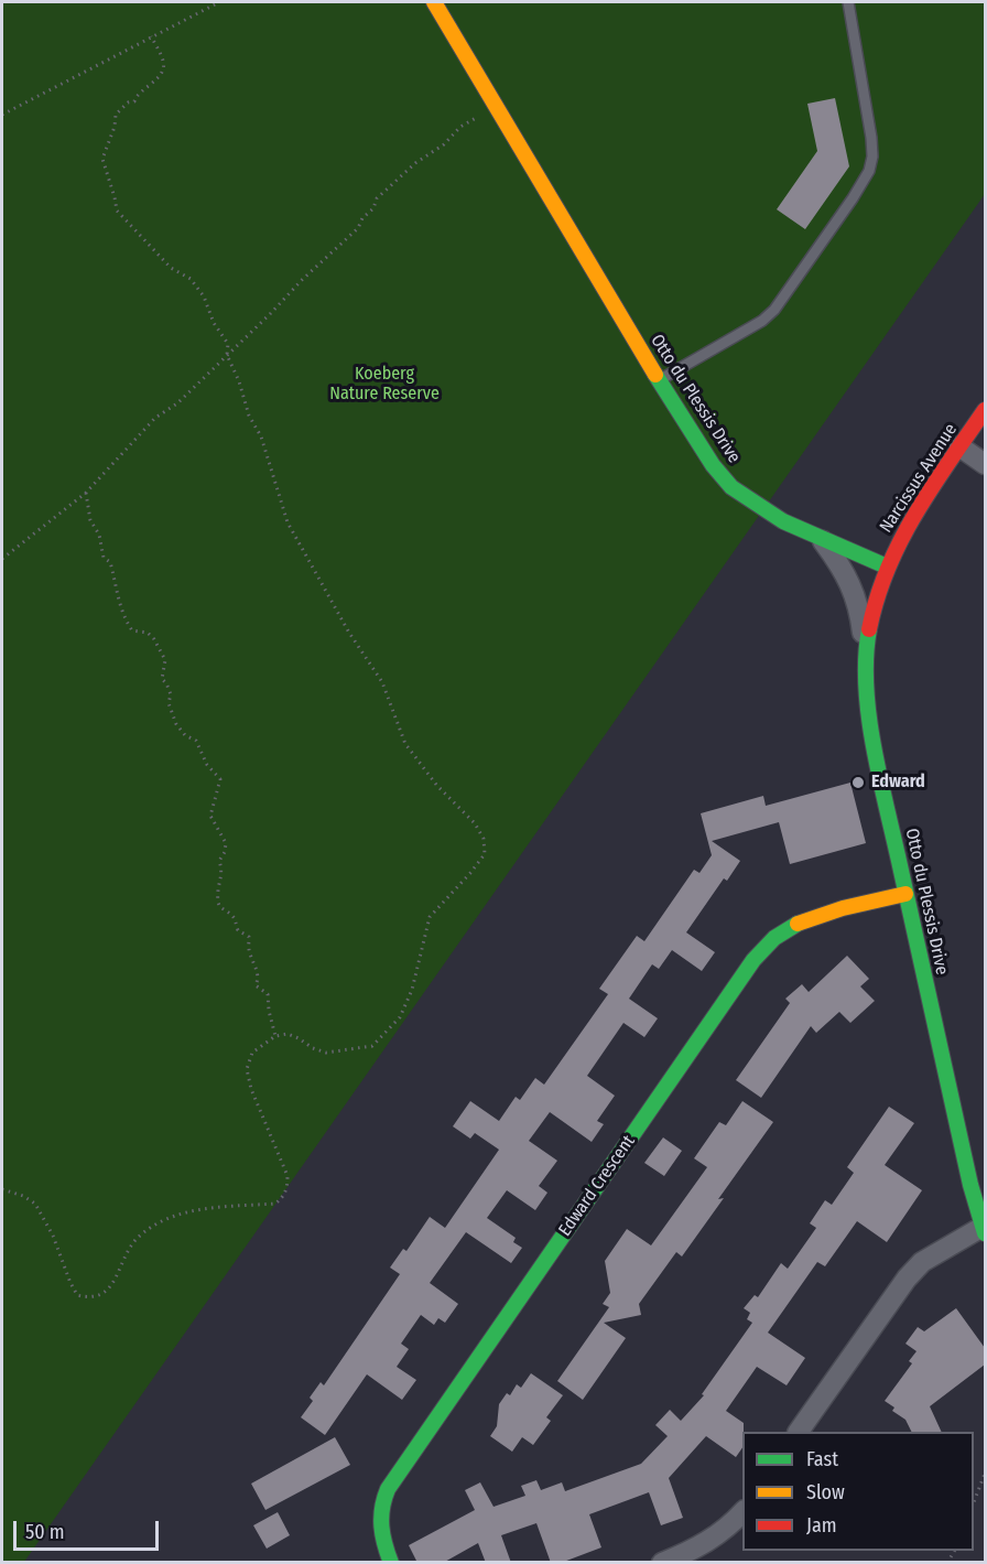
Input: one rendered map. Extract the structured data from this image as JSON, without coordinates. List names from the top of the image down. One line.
{"streets":{"street":["Otto du Plessis Drive","Narcissus Avenue","Edward Crescent"]},"crossings":[["Otto du Plessis Drive","Narcissus Avenue"],["Otto du Plessis Drive","Edward Crescent"]],"parks":["Koeberg Nature Reserve"],"places":["Edward"],"legend":["Fast","Slow","Jam"],"scale_bar":"50 m"}
